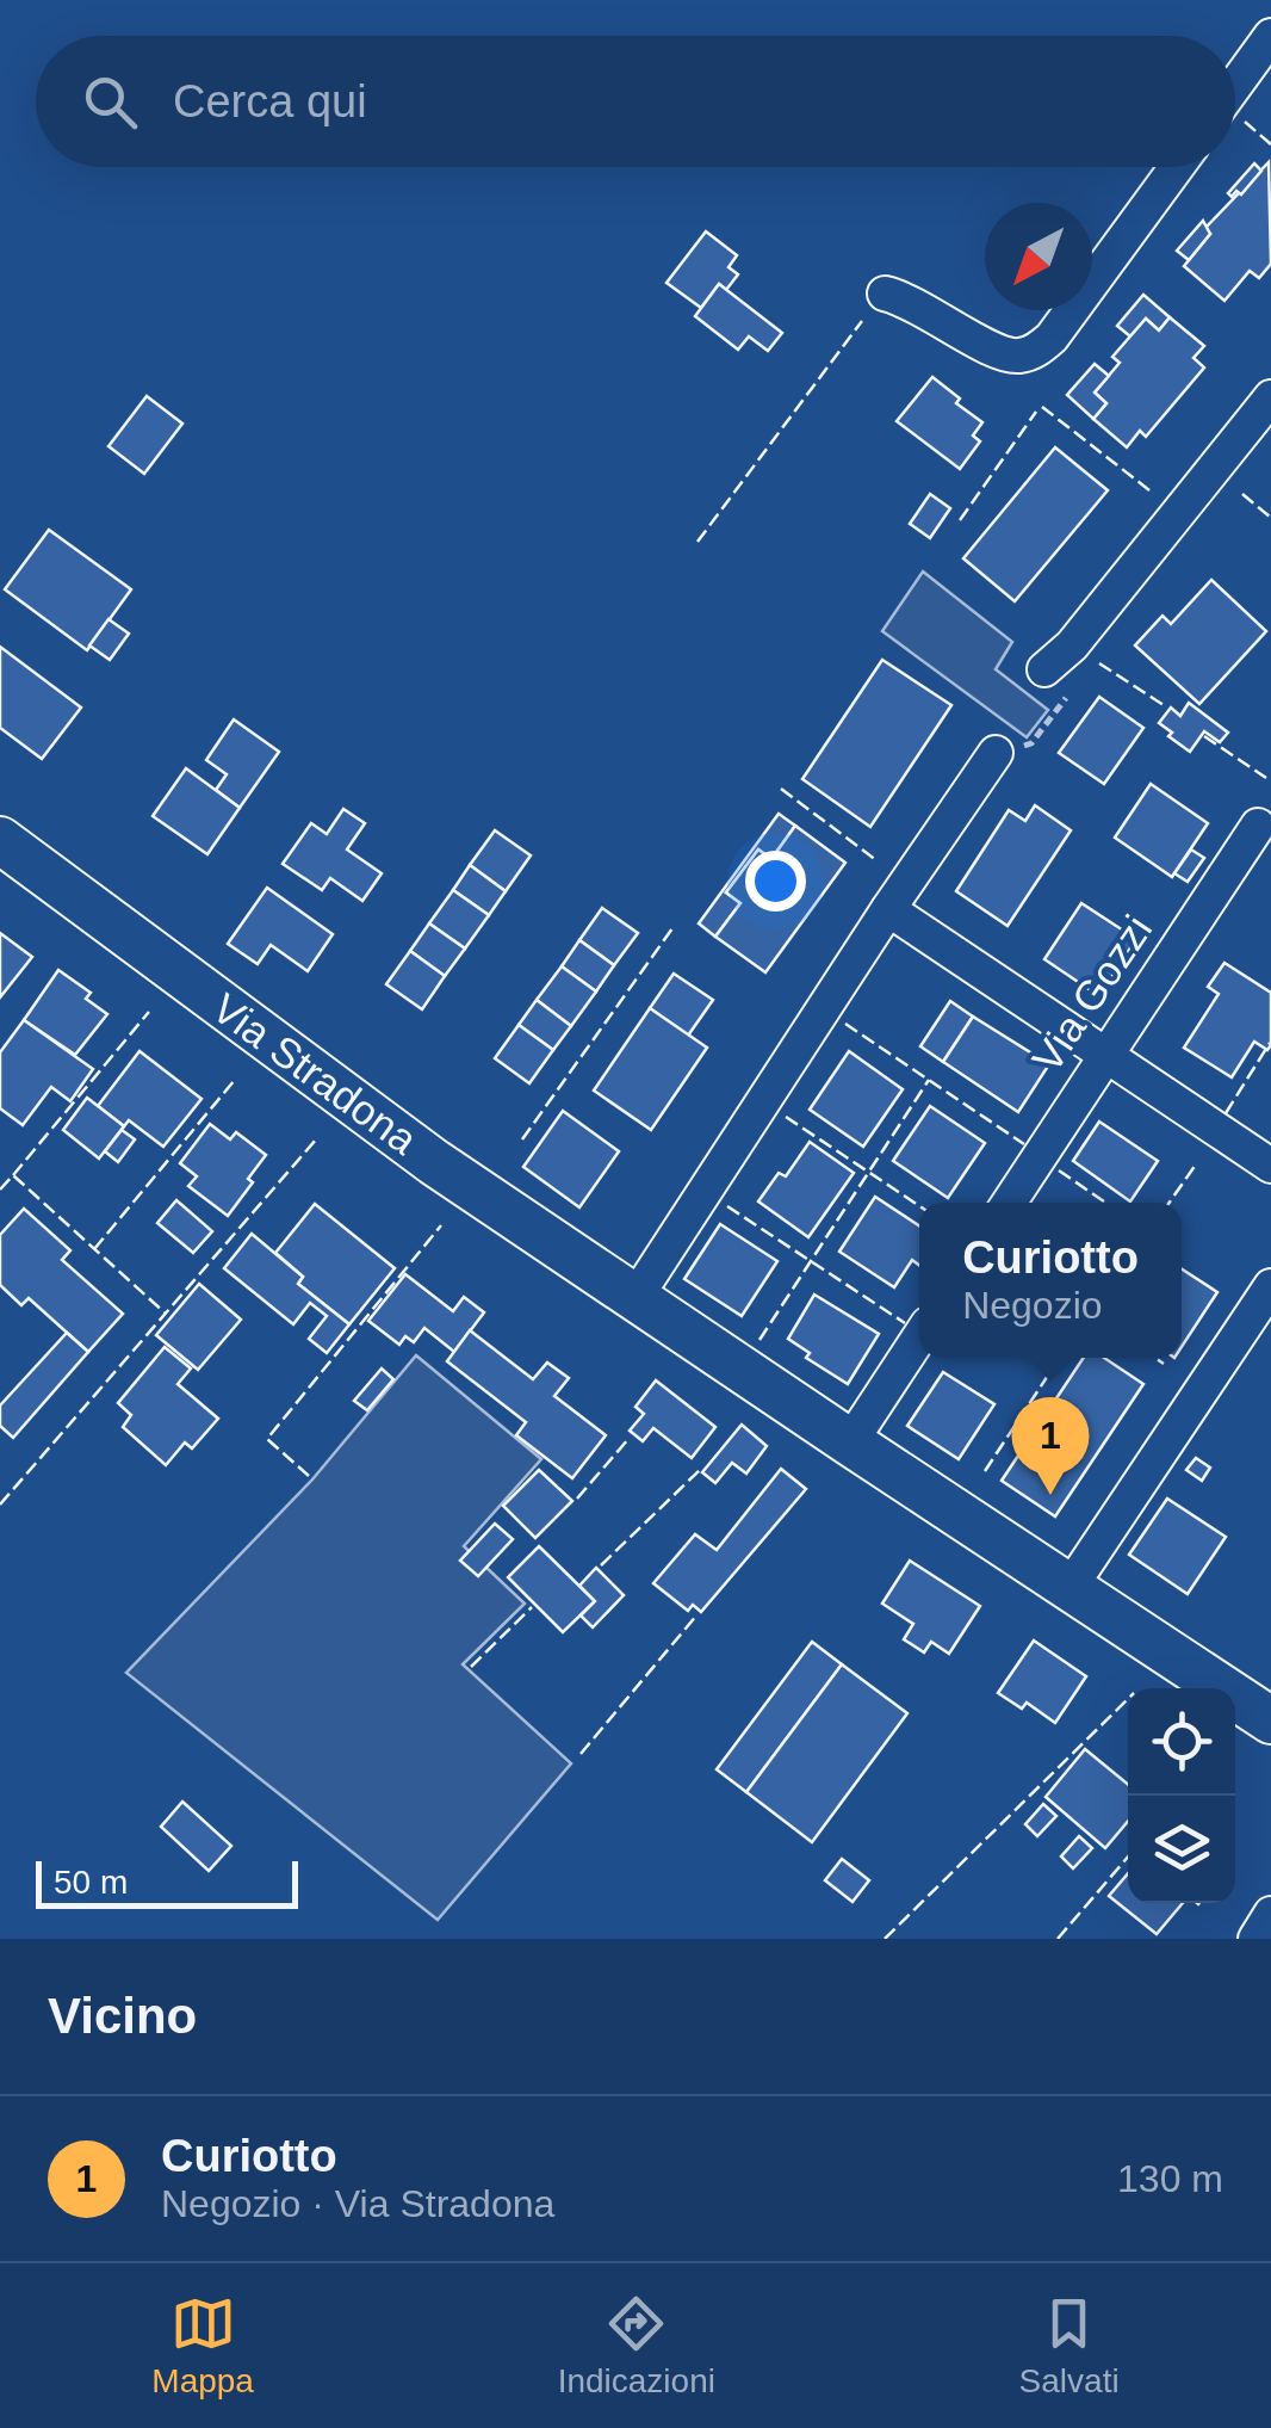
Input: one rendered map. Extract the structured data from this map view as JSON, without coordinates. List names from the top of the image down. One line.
{"streets":{"main road":["Via Stradona"],"street":["Via Gozzi"]},"scale_bar":"50 m","north":"bottom left","page":{"search":"Cerca qui","popup":["Curiotto","Negozio"],"pins":"1","scale":"50 m","heading":"Vicino","list":[{"mark":"1","name":"Curiotto","note":"Negozio · Via Stradona","value":"130 m"}],"nav":["Mappa","Indicazioni","Salvati"]}}
